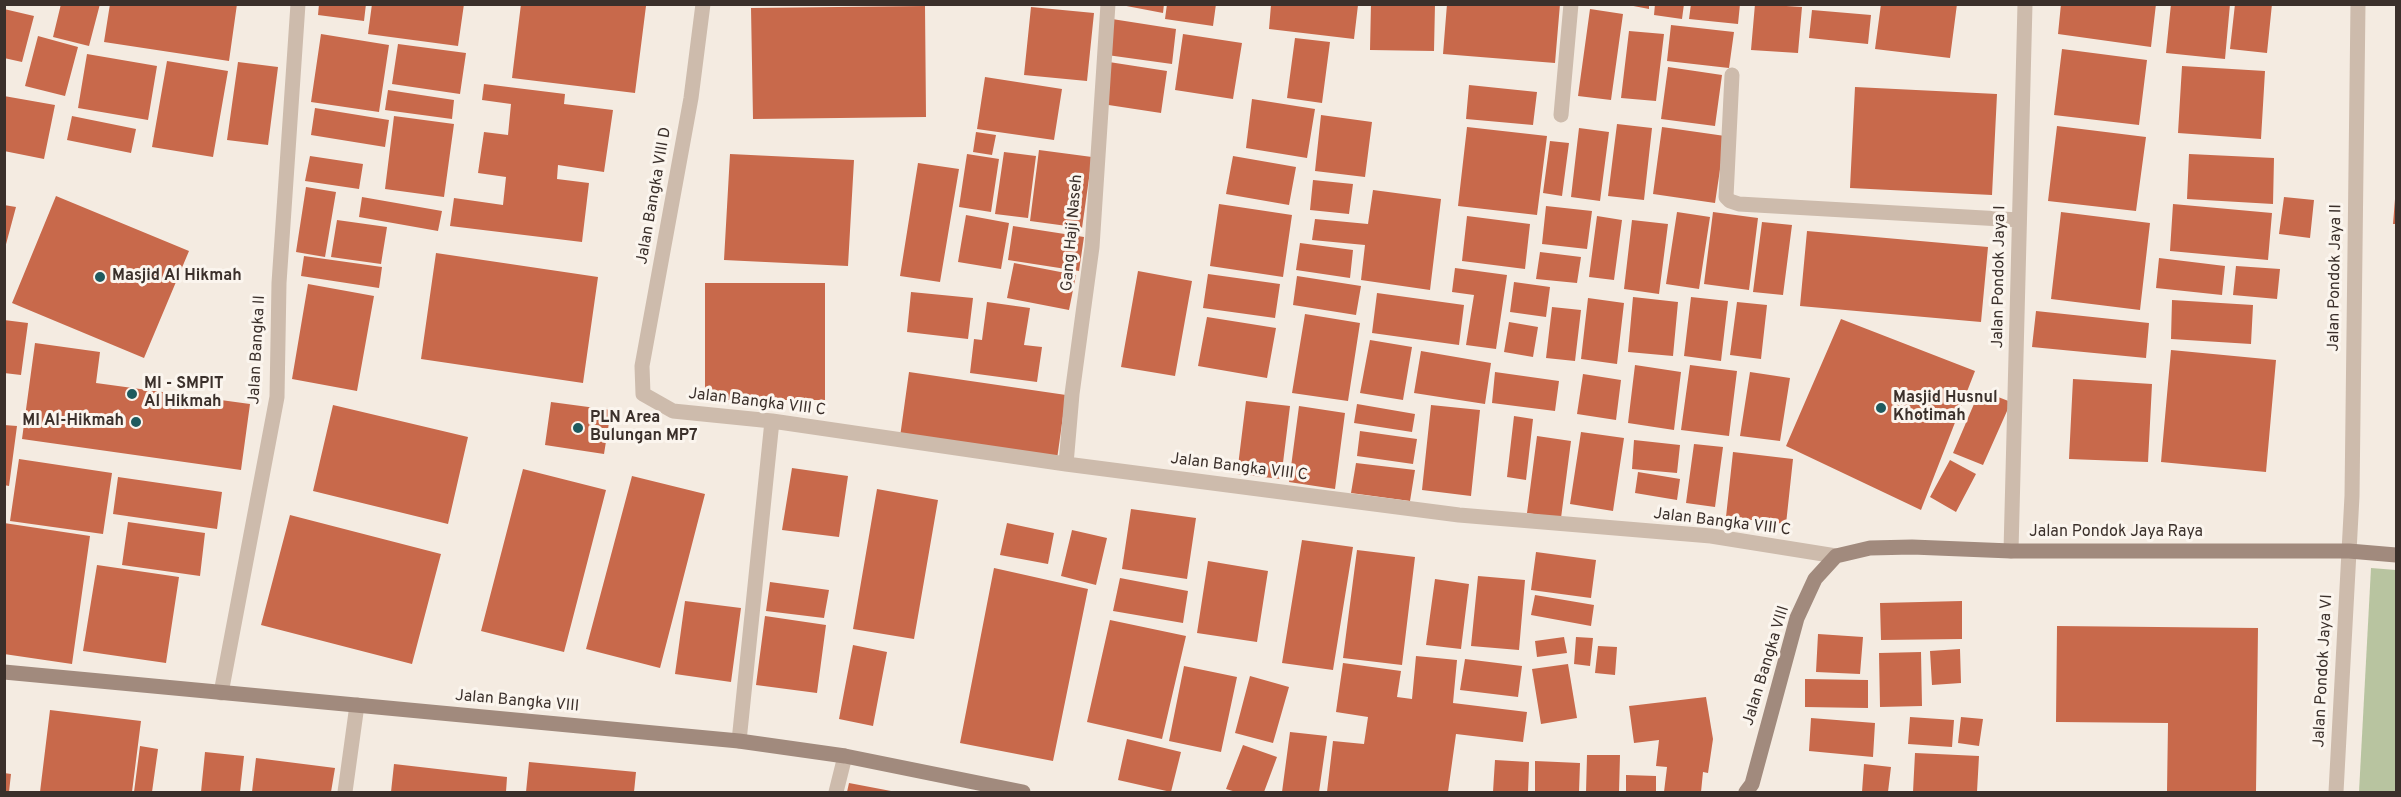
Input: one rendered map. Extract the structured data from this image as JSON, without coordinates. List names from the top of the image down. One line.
{"streets":{"street":["Jalan Bangka VIII D","Gang Haji Naseh","Jalan Pondok Jaya I","Jalan Pondok Jaya II","Jalan Bangka II","Jalan Bangka VIII C","Jalan Pondok Jaya Raya","Jalan Bangka VIII","Jalan Pondok Jaya VI"]},"crossings":[["Jalan Bangka VIII D","Jalan Bangka VIII C"],["Gang Haji Naseh","Jalan Bangka VIII C"],["Jalan Pondok Jaya I","Jalan Pondok Jaya Raya"],["Jalan Pondok Jaya II","Jalan Pondok Jaya Raya"],["Jalan Pondok Jaya II","Jalan Pondok Jaya VI"],["Jalan Bangka II","Jalan Bangka VIII"],["Jalan Bangka VIII C","Jalan Pondok Jaya Raya"],["Jalan Bangka VIII C","Jalan Bangka VIII"],["Jalan Pondok Jaya Raya","Jalan Bangka VIII"],["Jalan Pondok Jaya Raya","Jalan Pondok Jaya VI"]],"places":["Masjid Al Hikmah","MI - SMPIT Al Hikmah","Masjid Husnul Khotimah","MI Al-Hikmah","PLN Area Bulungan MP7"]}
